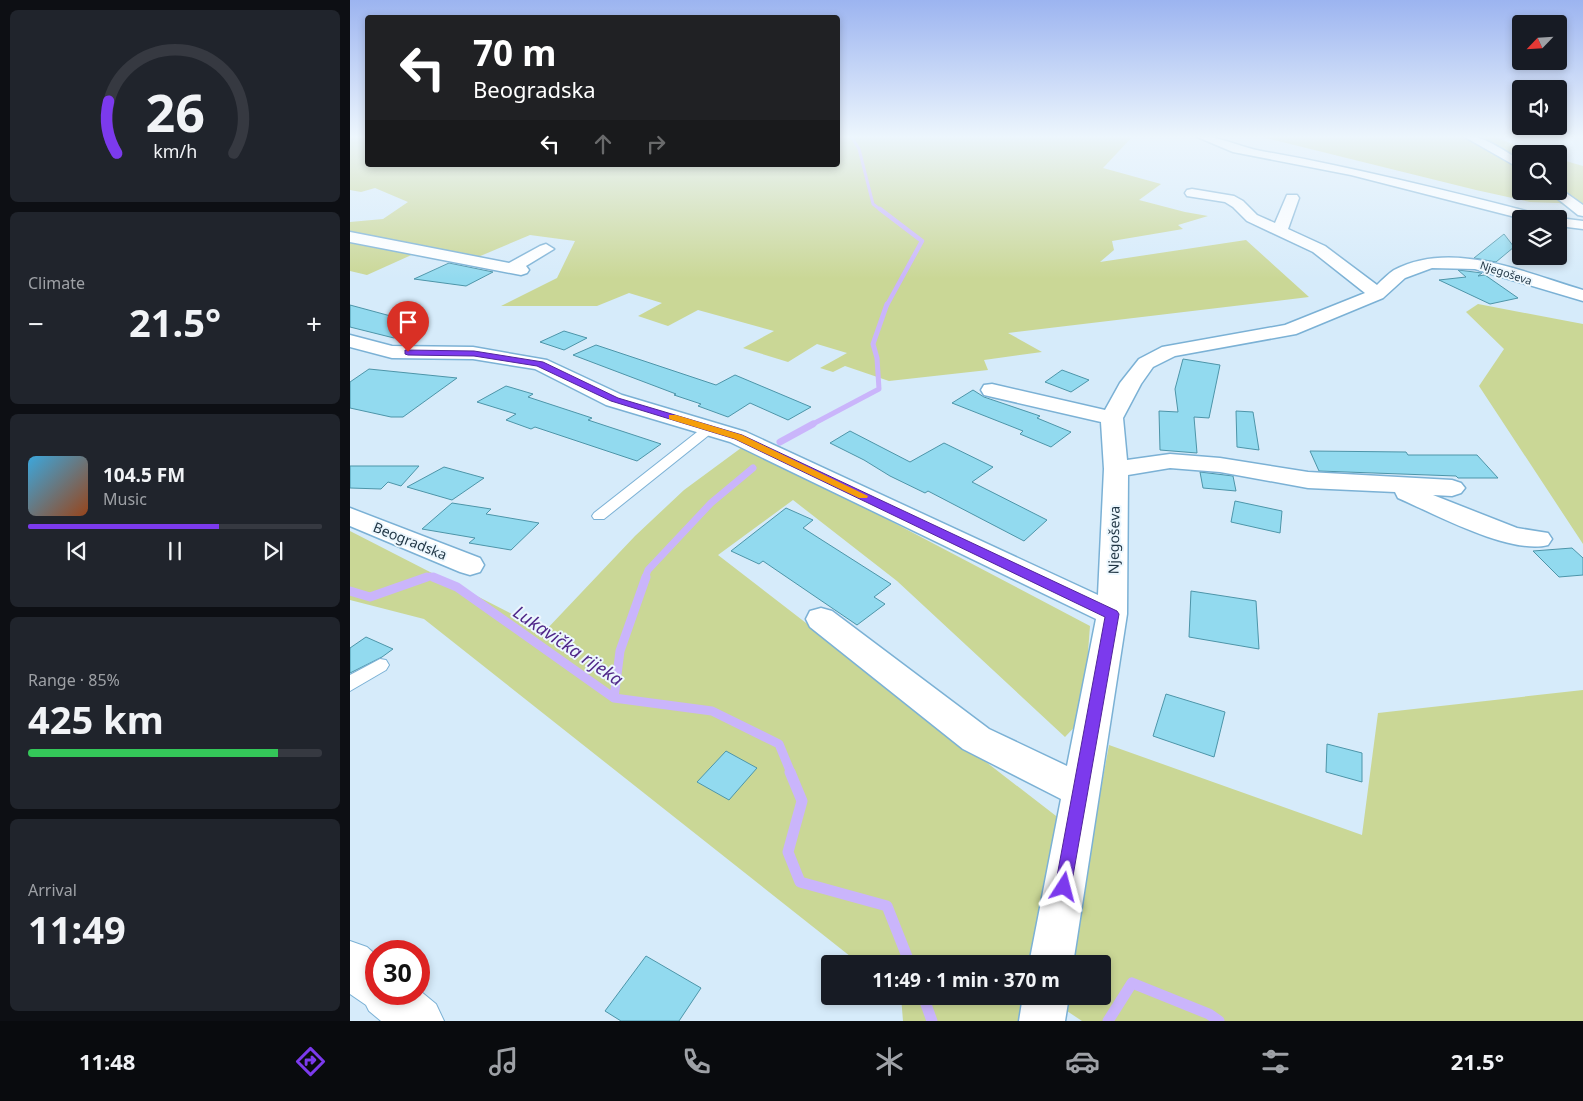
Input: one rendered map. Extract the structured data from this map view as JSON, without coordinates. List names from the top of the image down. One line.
{"streets":{"street":["Njegoševa","Beogradska"]},"water":["Lukavička rijeka"],"north":"bottom left","page":{"turn":["70 m","Beogradska"],"tile":["Climate",["Range · 85%","425 km"],["Arrival","11:49"]],"heat":["−","21.5°","+"],"song":["104.5 FM","Music"],"limit":"30","trip":"11:49 · 1 min · 370 m","tabs":["11:48","21.5°"],"gauge":["26","km/h"]}}
